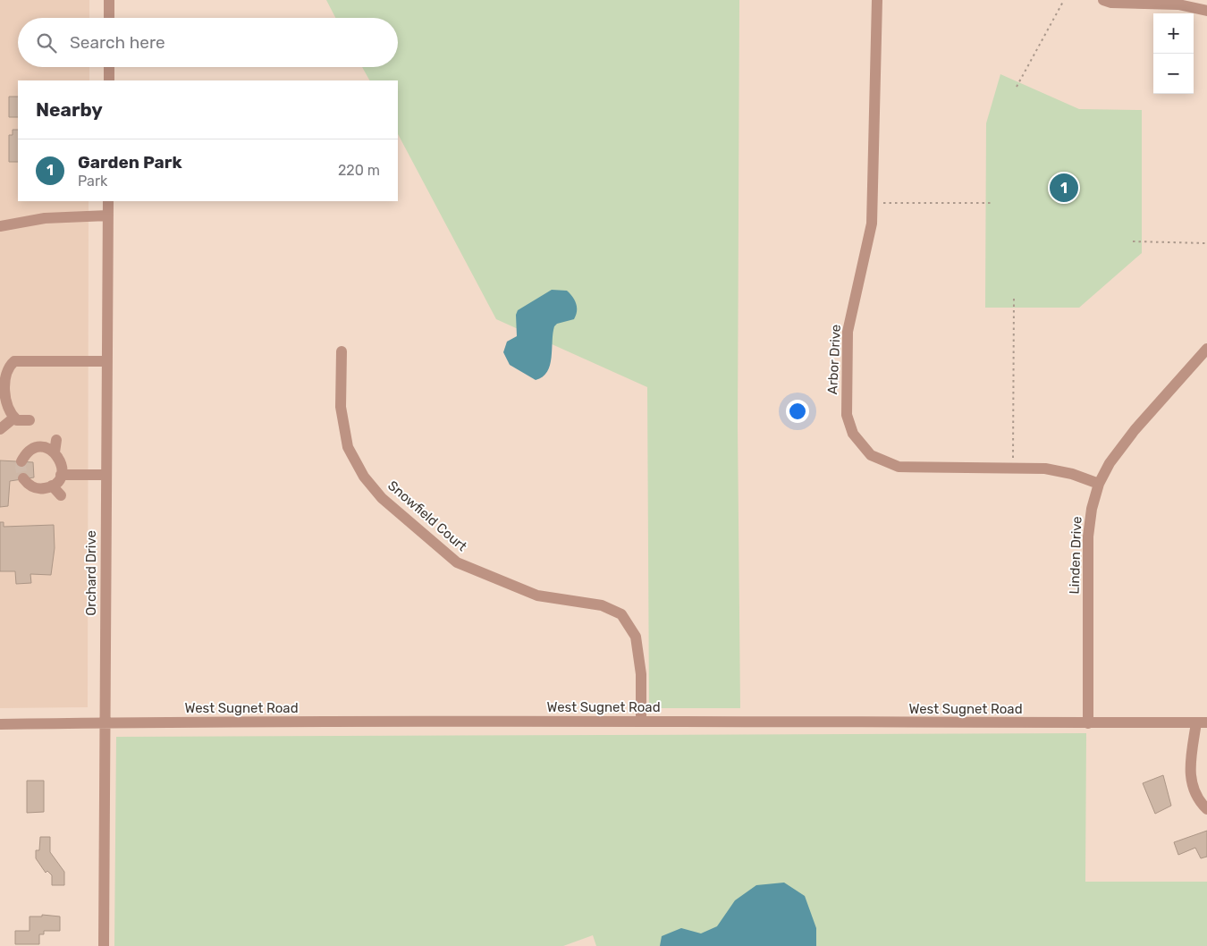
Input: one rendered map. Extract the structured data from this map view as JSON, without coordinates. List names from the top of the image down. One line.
{"streets":{"street":["Arbor Drive","Snowfield Court","Linden Drive","Orchard Drive","West Sugnet Road"]},"crossings":[["Arbor Drive","Linden Drive"],["Snowfield Court","West Sugnet Road"],["Linden Drive","West Sugnet Road"],["Orchard Drive","West Sugnet Road"]],"page":{"map_buttons":["+","−"],"search":"Search here","heading":"Nearby","list":[{"mark":"1","name":"Garden Park","note":"Park","value":"220 m"}],"pins":"1"}}
